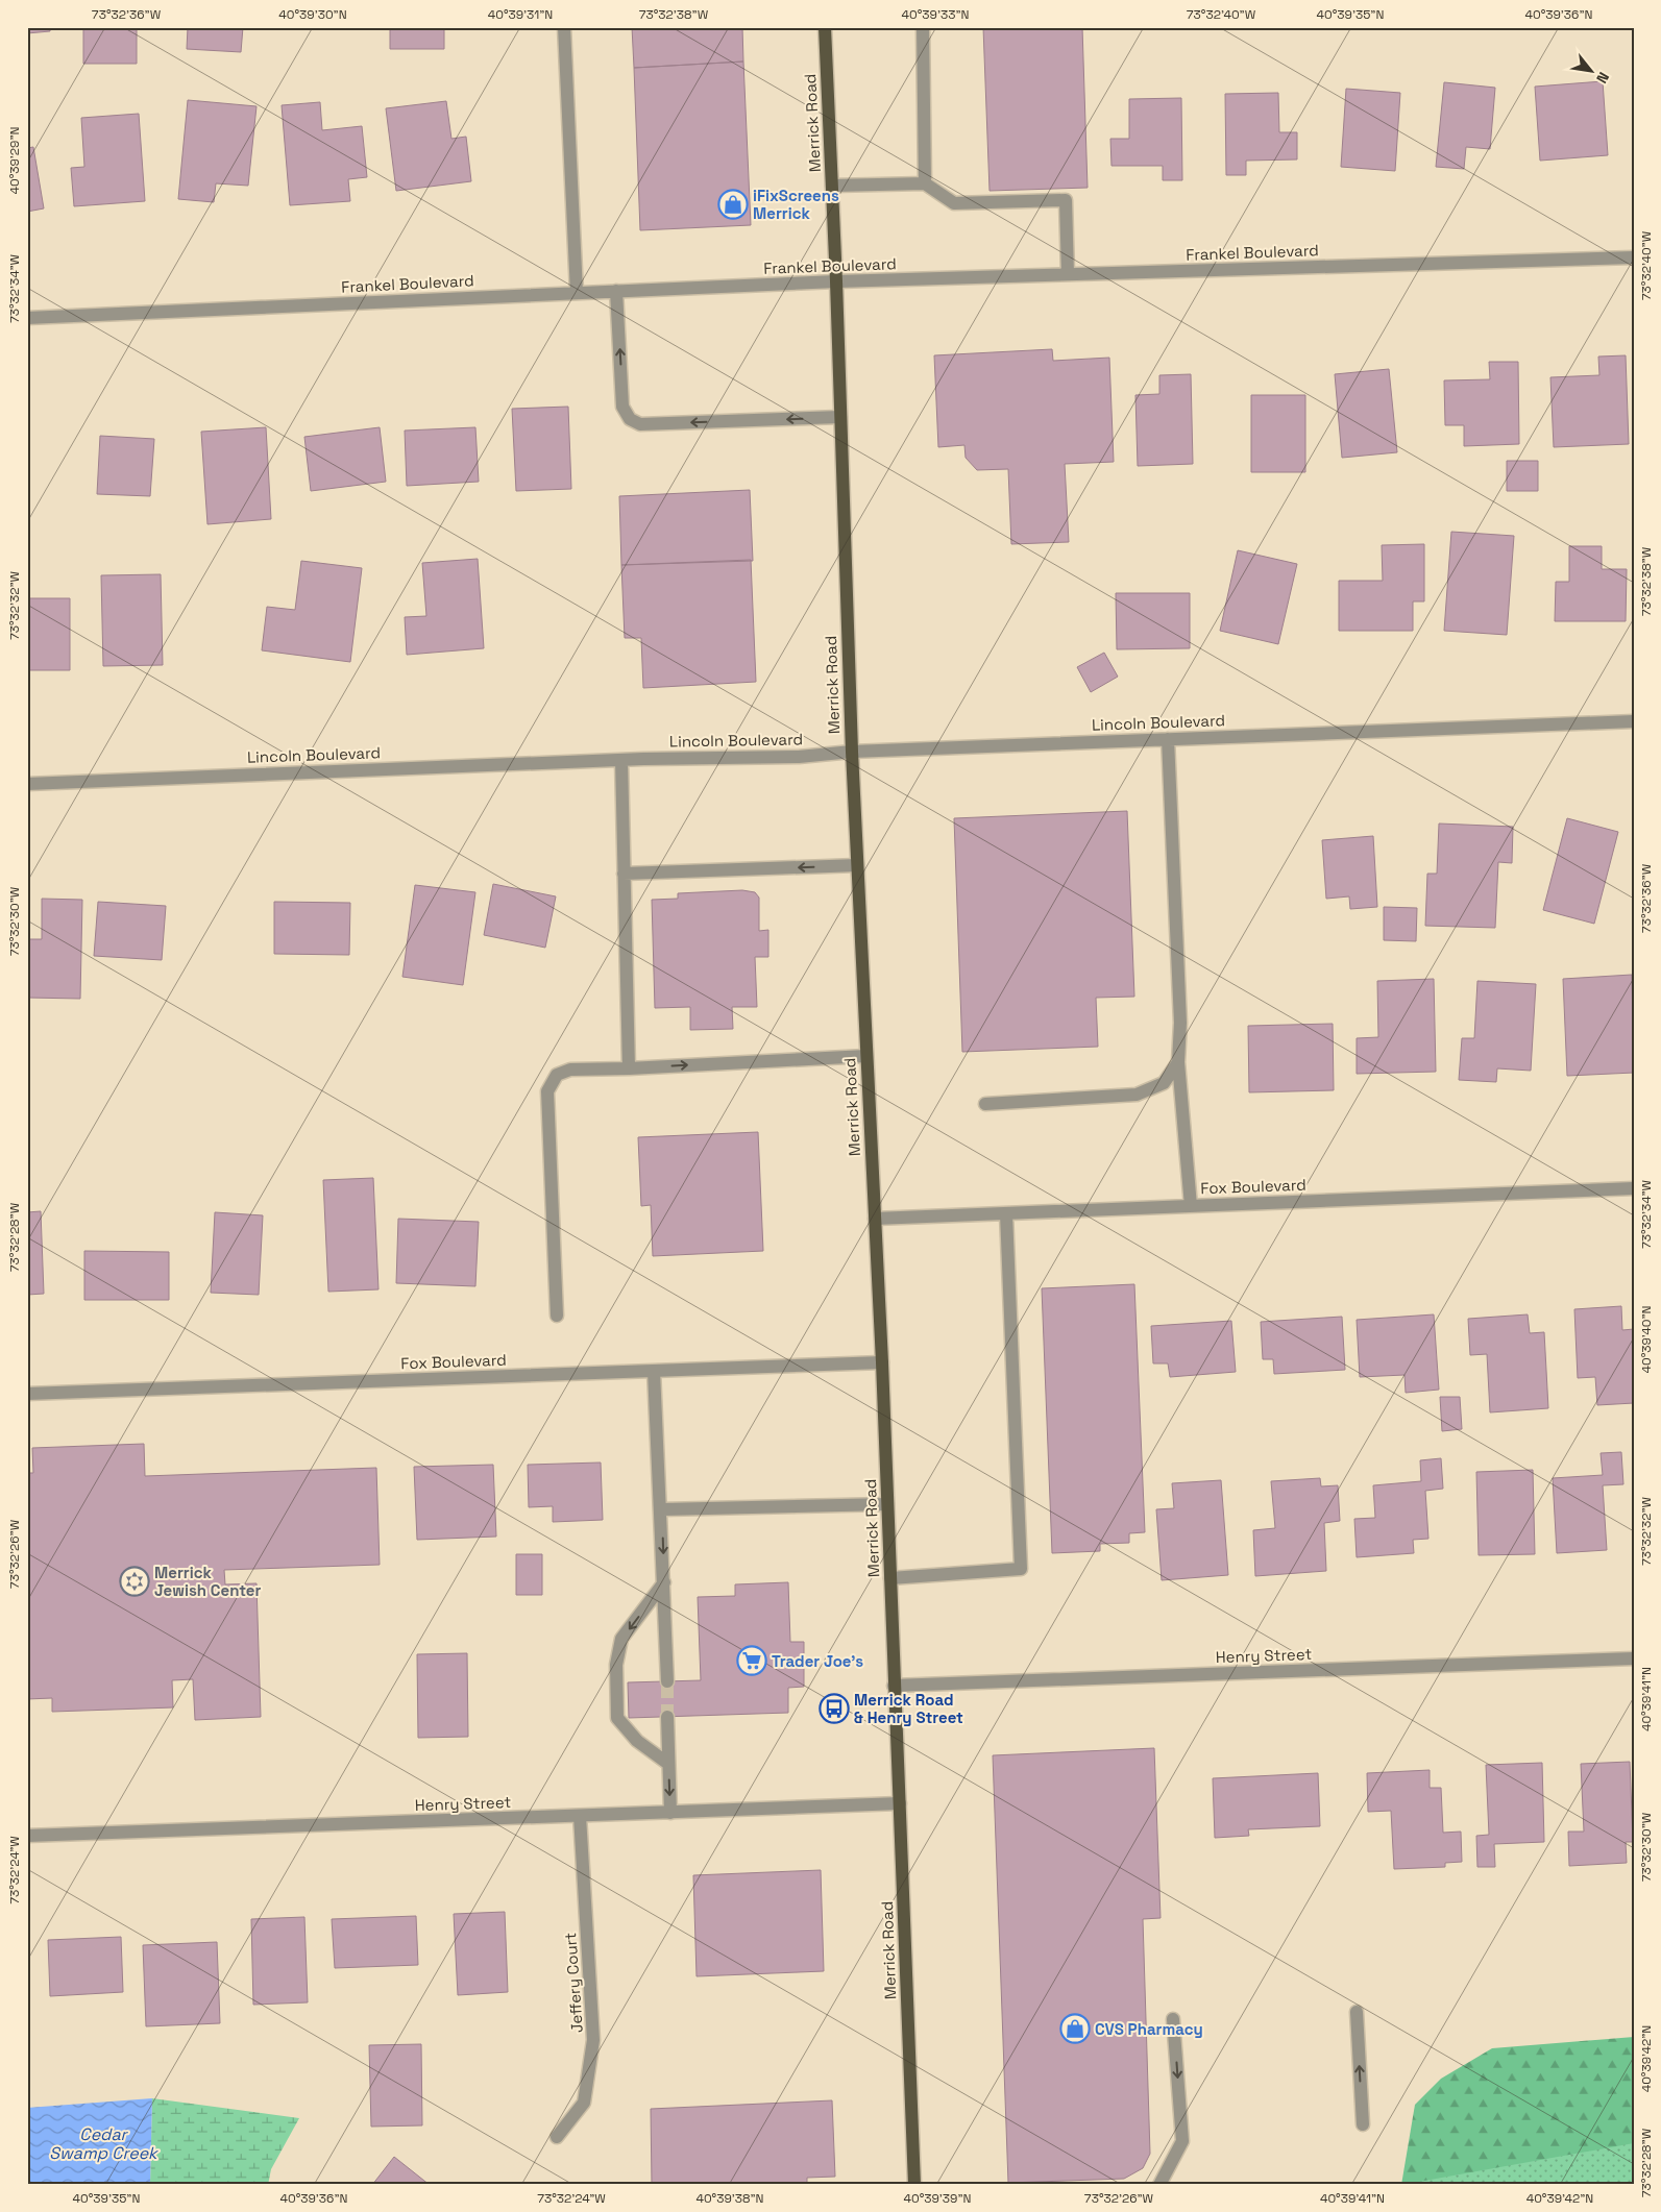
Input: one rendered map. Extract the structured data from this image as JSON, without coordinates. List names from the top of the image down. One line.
{"streets":{"main road":["Merrick Road"],"street":["Frankel Boulevard","Lincoln Boulevard","Fox Boulevard","Henry Street","Jeffery Court"]},"crossings":[["Merrick Road","Frankel Boulevard"],["Merrick Road","Lincoln Boulevard"],["Merrick Road","Fox Boulevard"],["Merrick Road","Henry Street"],["Henry Street","Jeffery Court"]],"water":["Cedar Swamp Creek"],"places":{"shop":["iFixScreens Merrick","CVS Pharmacy"],"synagogue":["Merrick Jewish Center"],"supermarket":["Trader Joe's"],"bus stop":["Merrick Road & Henry Street"]},"north":"bottom right","coordinates":["73°32'36\"W","40°39'30\"N","40°39'31\"N","73°32'38\"W","40°39'33\"N","73°32'40\"W","40°39'35\"N","40°39'36\"N","40°39'29\"N","73°32'34\"W","73°32'32\"W","73°32'30\"W","73°32'28\"W","40°39'40\"N","73°32'26\"W","40°39'41\"N","73°32'24\"W","40°39'42\"N","40°39'38\"N","40°39'39\"N"]}
